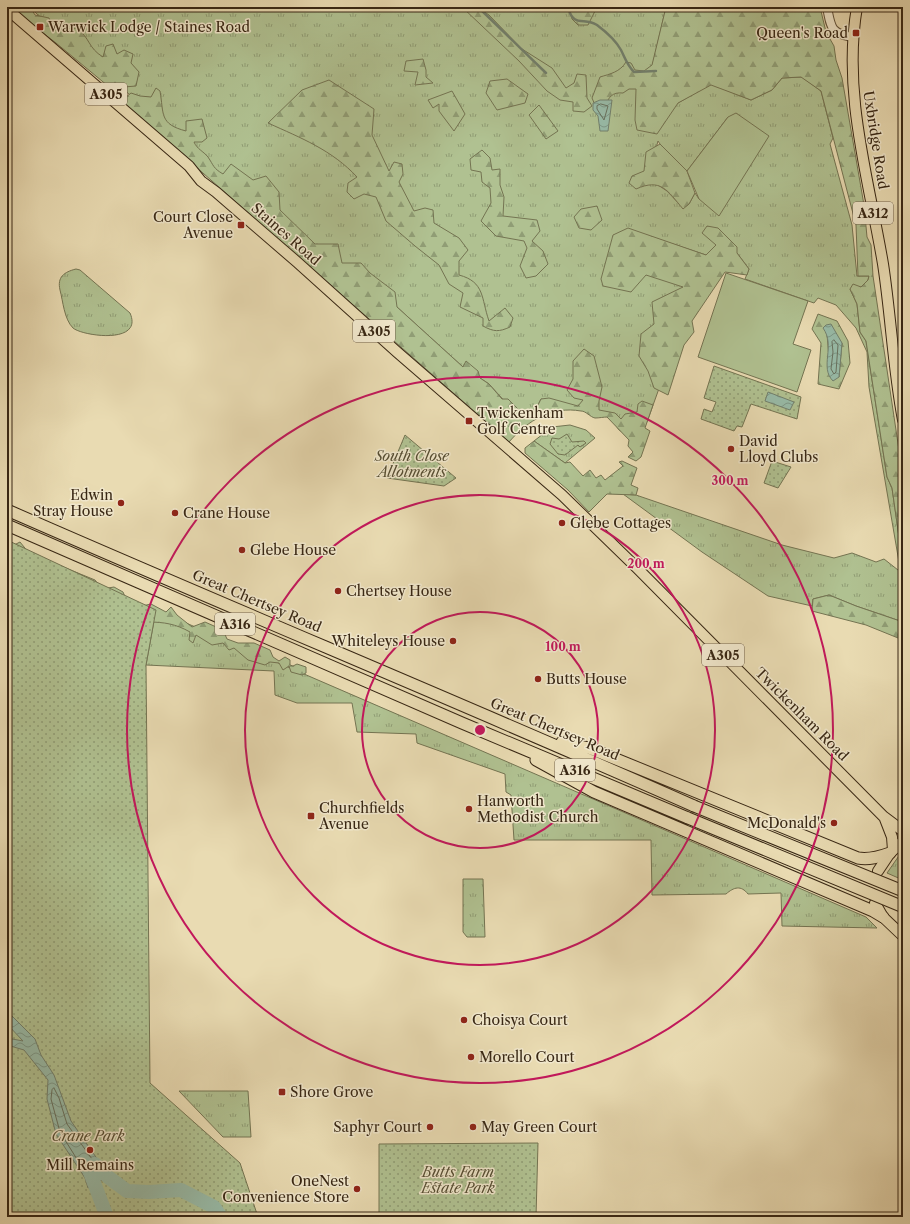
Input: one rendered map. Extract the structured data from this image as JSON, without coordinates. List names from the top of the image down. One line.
{"streets":{"highway":["Great Chertsey Road","A316"],"main road":["A305","Uxbridge Road","A312","Staines Road","Twickenham Road"]},"crossings":[["Staines Road","Twickenham Road"]],"parks":["South Close Allotments","Crane Park","Butts Farm Estate Park"],"places":{"transit":["Warwick Lodge / Staines Road","Queen's Road","Court Close Avenue","Twickenham Golf Centre","Churchfields Avenue","Shore Grove"],"other":["David Lloyd Clubs","Edwin Stray House","Crane House","Glebe Cottages","Glebe House","Chertsey House","Whiteleys House","Butts House","Hanworth Methodist Church","McDonald's","Choisya Court","Morello Court","Saphyr Court","May Green Court","Mill Remains","OneNest Convenience Store"]},"rings":["300 m","200 m","100 m"]}
